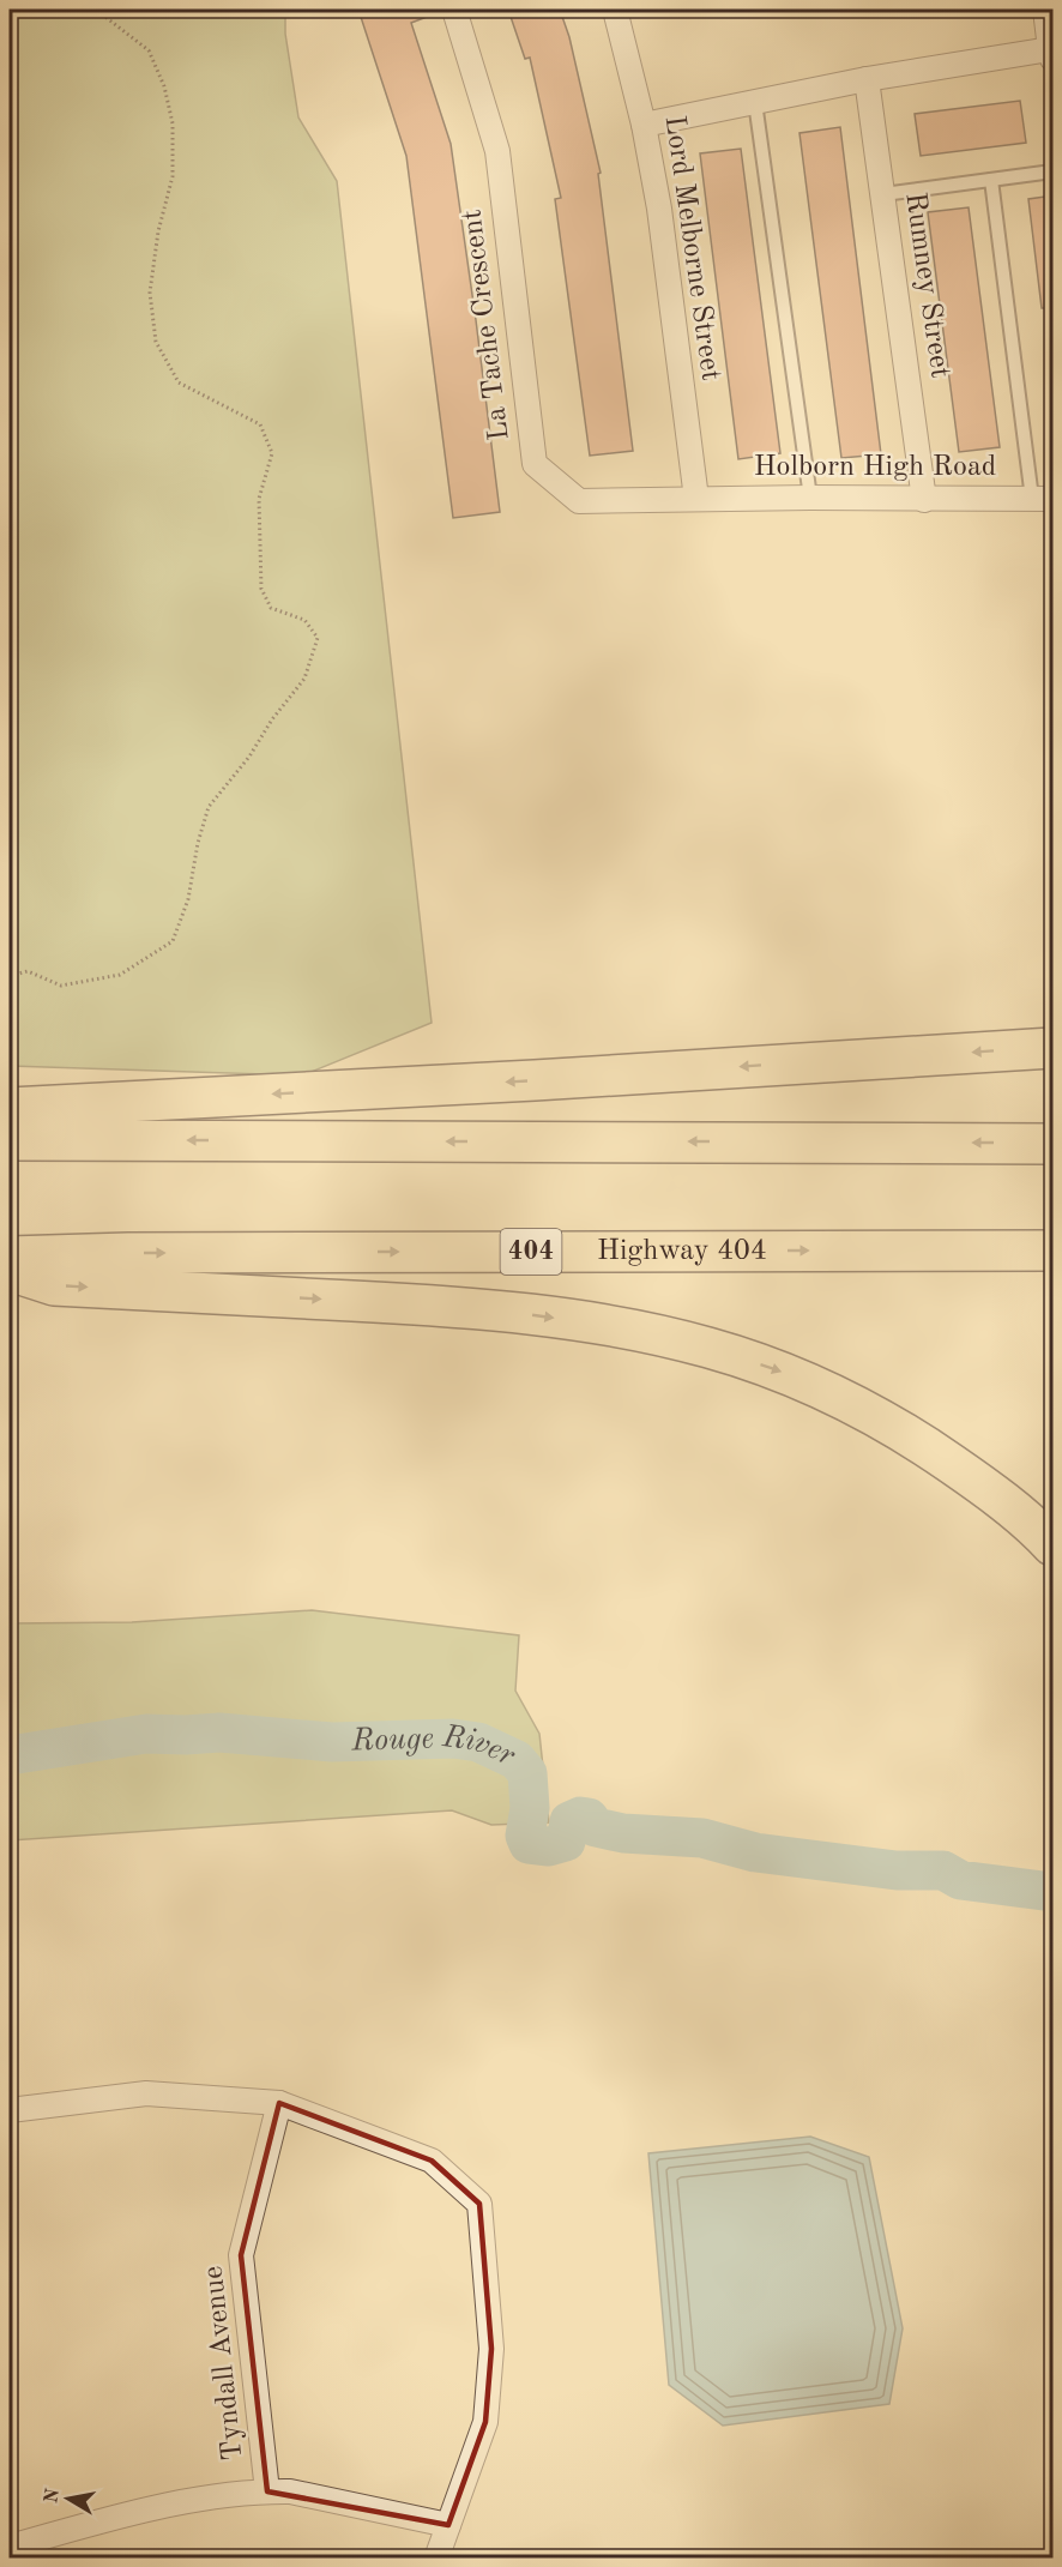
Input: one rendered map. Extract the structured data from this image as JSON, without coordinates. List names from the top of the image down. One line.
{"streets":{"highway":["Highway 404","404"],"street":["Lord Melborne Street","Rumney Street","La Tache Crescent","Holborn High Road","Tyndall Avenue"]},"crossings":[["Lord Melborne Street","La Tache Crescent"],["Lord Melborne Street","Holborn High Road"],["Rumney Street","Holborn High Road"],["La Tache Crescent","Holborn High Road"]],"water":["Rouge River"],"north":"left"}
